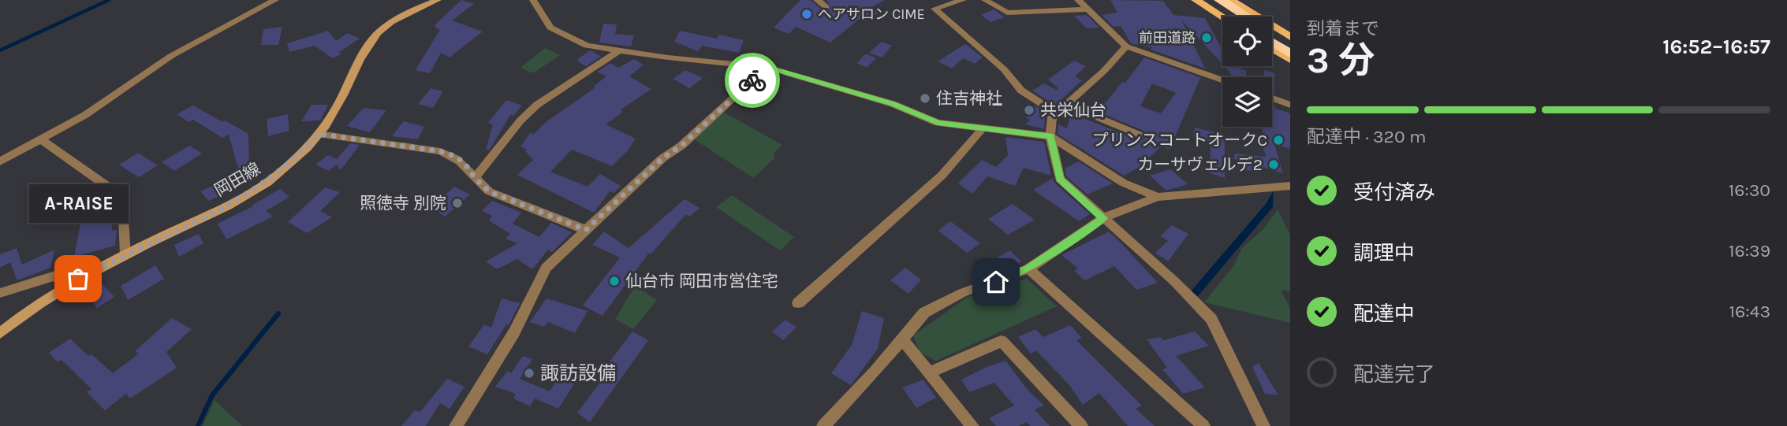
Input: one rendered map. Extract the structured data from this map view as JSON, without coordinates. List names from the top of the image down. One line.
{"streets":{"street":["岡田線"]},"places":["ヘアサロン CIME","前田道路","住吉神社","共栄仙台","プリンスコートオークC","カーサヴェルデ2","照徳寺 別院","A-RAISE","仙台市 岡田市営住宅","諏訪設備"],"page":{"heading":["3 分","到着まで","16:52–16:57"],"bar":"配達中 · 320 m","list":[["受付済み","16:30"],["調理中","16:39"],["配達中","16:43"],"配達完了"],"bubble":"A-RAISE"}}
